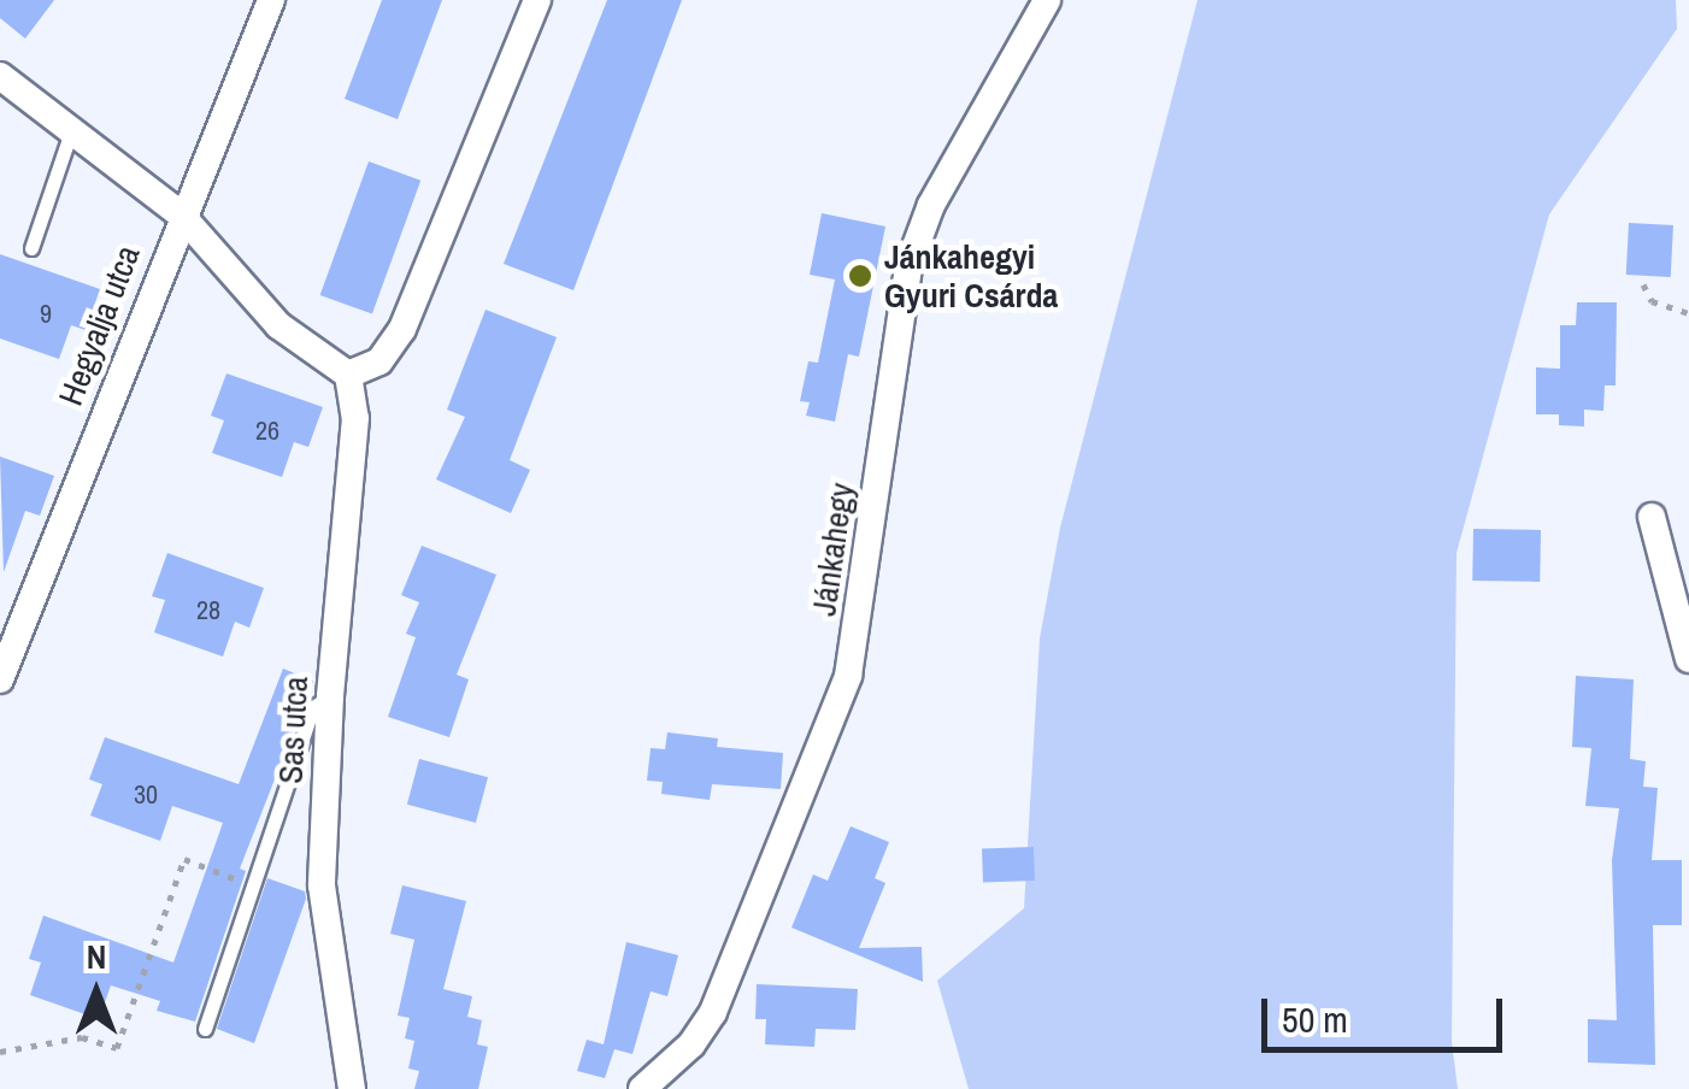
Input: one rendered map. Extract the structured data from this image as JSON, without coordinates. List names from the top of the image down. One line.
{"streets":{"street":["Hegyalja utca","Jánkahegy","Sas utca"]},"places":["Jánkahegyi Gyuri Csárda"],"house_numbers":["9","26","28","30"],"scale_bar":"50 m","north":"top"}
